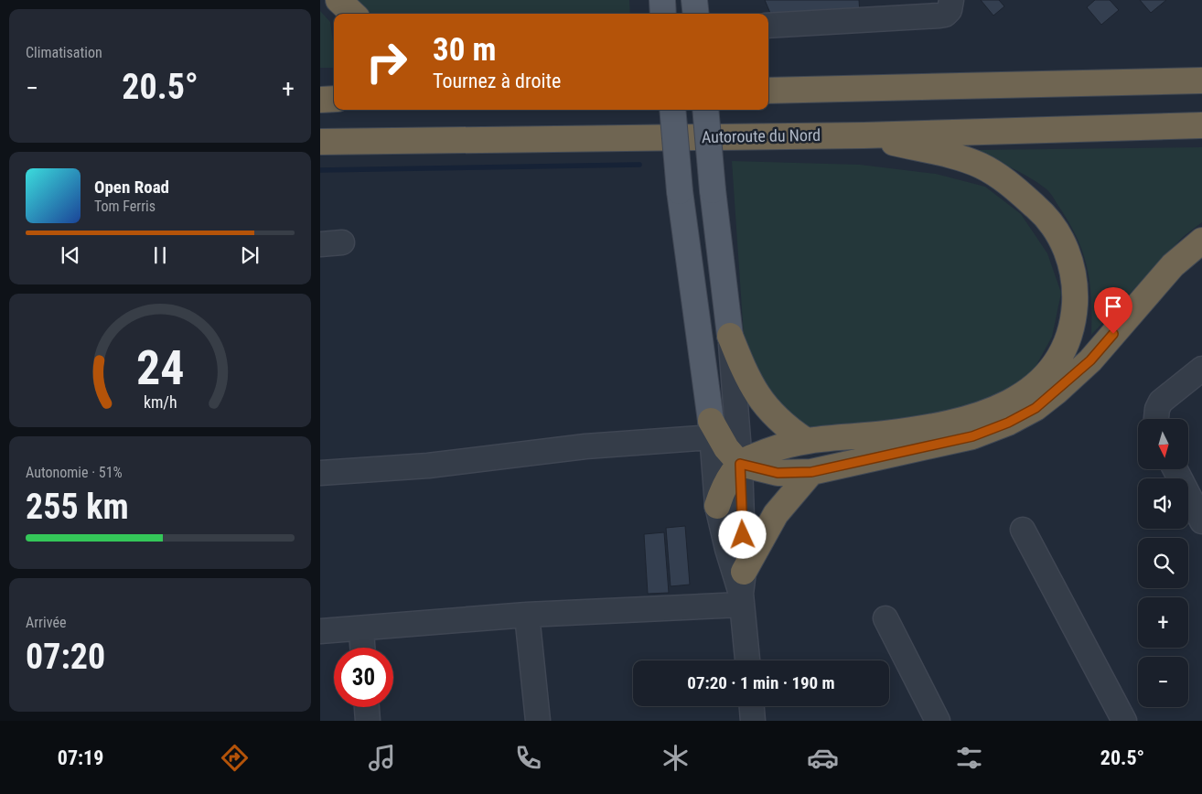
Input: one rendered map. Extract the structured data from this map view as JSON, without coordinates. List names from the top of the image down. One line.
{"streets":{"highway":["Autoroute du Nord"]},"north":"bottom","page":{"tile":["Climatisation",["Autonomie · 51%","255 km"],["Arrivée","07:20"]],"turn":["30 m","Tournez à droite"],"heat":["−","20.5°","+"],"song":["Open Road","Tom Ferris"],"map_buttons":["+","−"],"limit":"30","trip":"07:20 · 1 min · 190 m","tabs":["07:19","20.5°"],"gauge":["24","km/h"]}}
